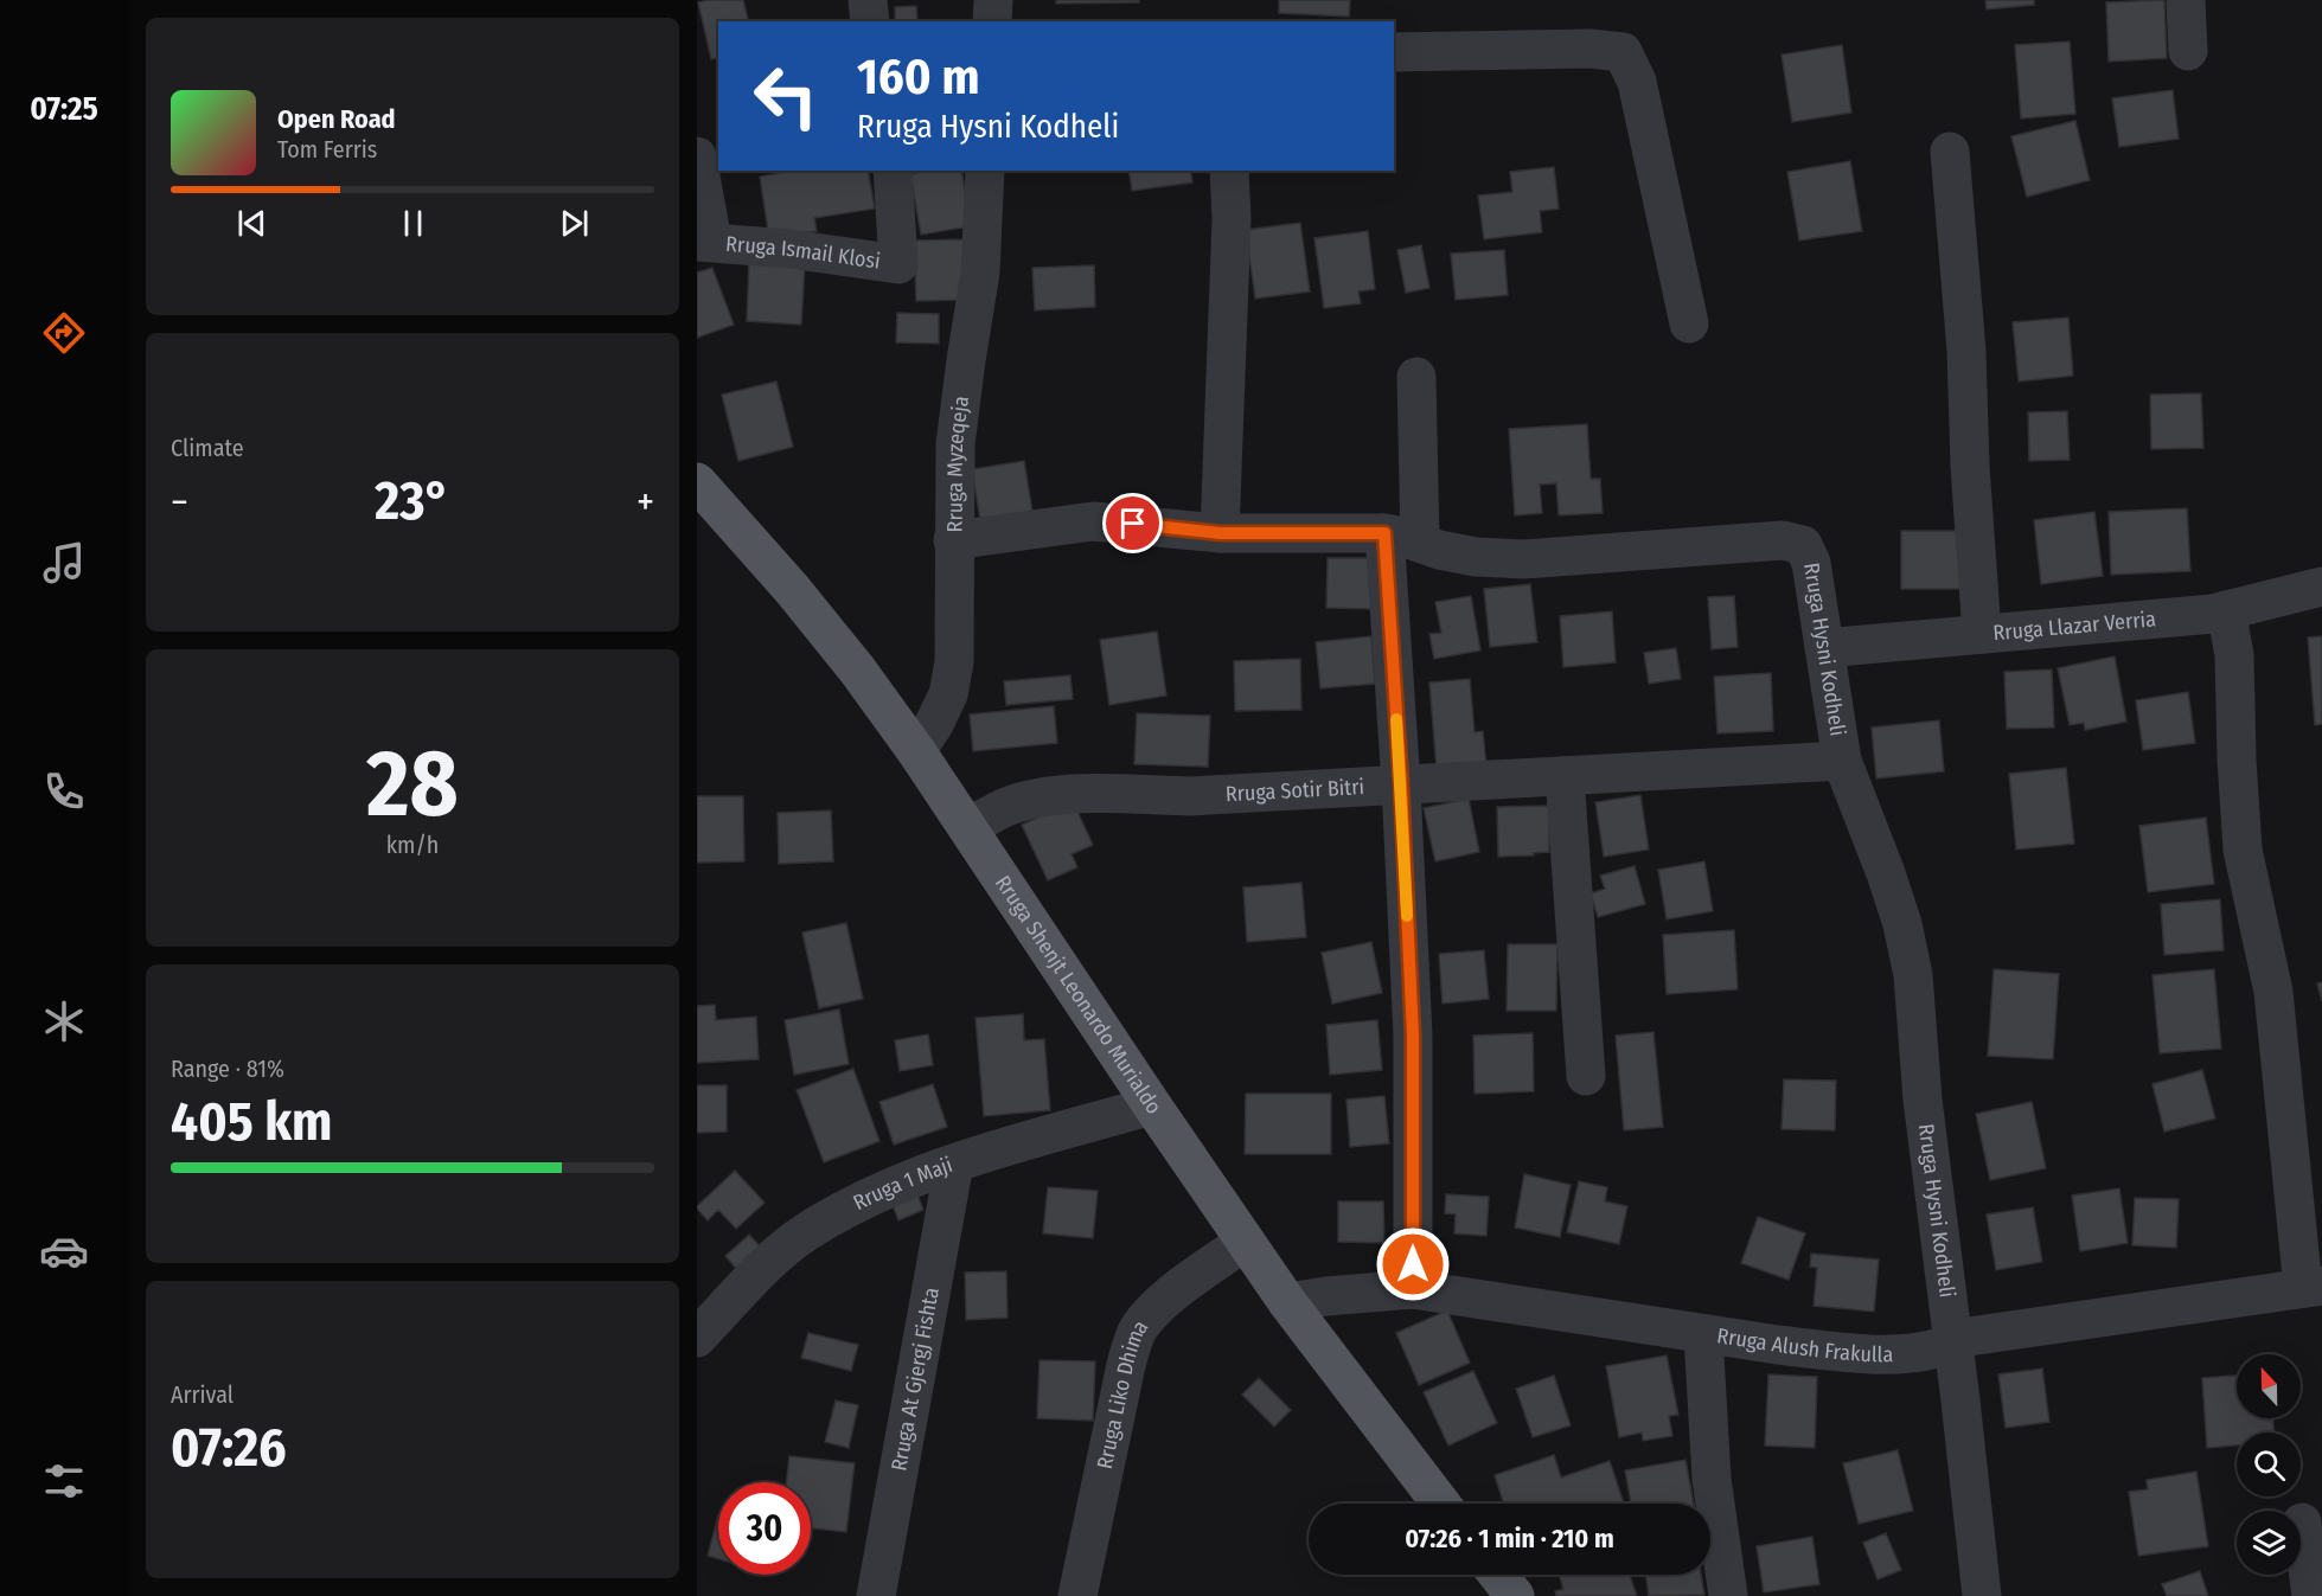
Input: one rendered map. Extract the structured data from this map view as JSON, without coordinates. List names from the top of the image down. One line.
{"streets":{"main road":["Rruga Shenjt Leonardo Murialdo"],"street":["Rruga Ismail Klosi","Rruga Myzeqeja","Rruga Llazar Verria","Rruga Hysni Kodheli","Rruga Sotir Bitri","Rruga 1 Maji","Rruga Alush Frakulla","Rruga At Gjergj Fishta","Rruga Liko Dhima"]},"crossings":[["Rruga Myzeqeja","Rruga Hysni Kodheli"],["Rruga Myzeqeja","Rruga Shenjt Leonardo Murialdo"],["Rruga Llazar Verria","Rruga Hysni Kodheli"],["Rruga Hysni Kodheli","Rruga Sotir Bitri"],["Rruga Hysni Kodheli","Rruga Alush Frakulla"],["Rruga Sotir Bitri","Rruga Shenjt Leonardo Murialdo"],["Rruga Shenjt Leonardo Murialdo","Rruga 1 Maji"],["Rruga Shenjt Leonardo Murialdo","Rruga Alush Frakulla"],["Rruga Shenjt Leonardo Murialdo","Rruga Liko Dhima"],["Rruga 1 Maji","Rruga At Gjergj Fishta"]],"north":"top","page":{"tabs":"07:25","turn":["160 m","Rruga Hysni Kodheli"],"song":["Open Road","Tom Ferris"],"tile":["Climate",["28","km/h"],["Range · 81%","405 km"],["Arrival","07:26"]],"heat":["−","23°","+"],"limit":"30","trip":"07:26 · 1 min · 210 m"}}
